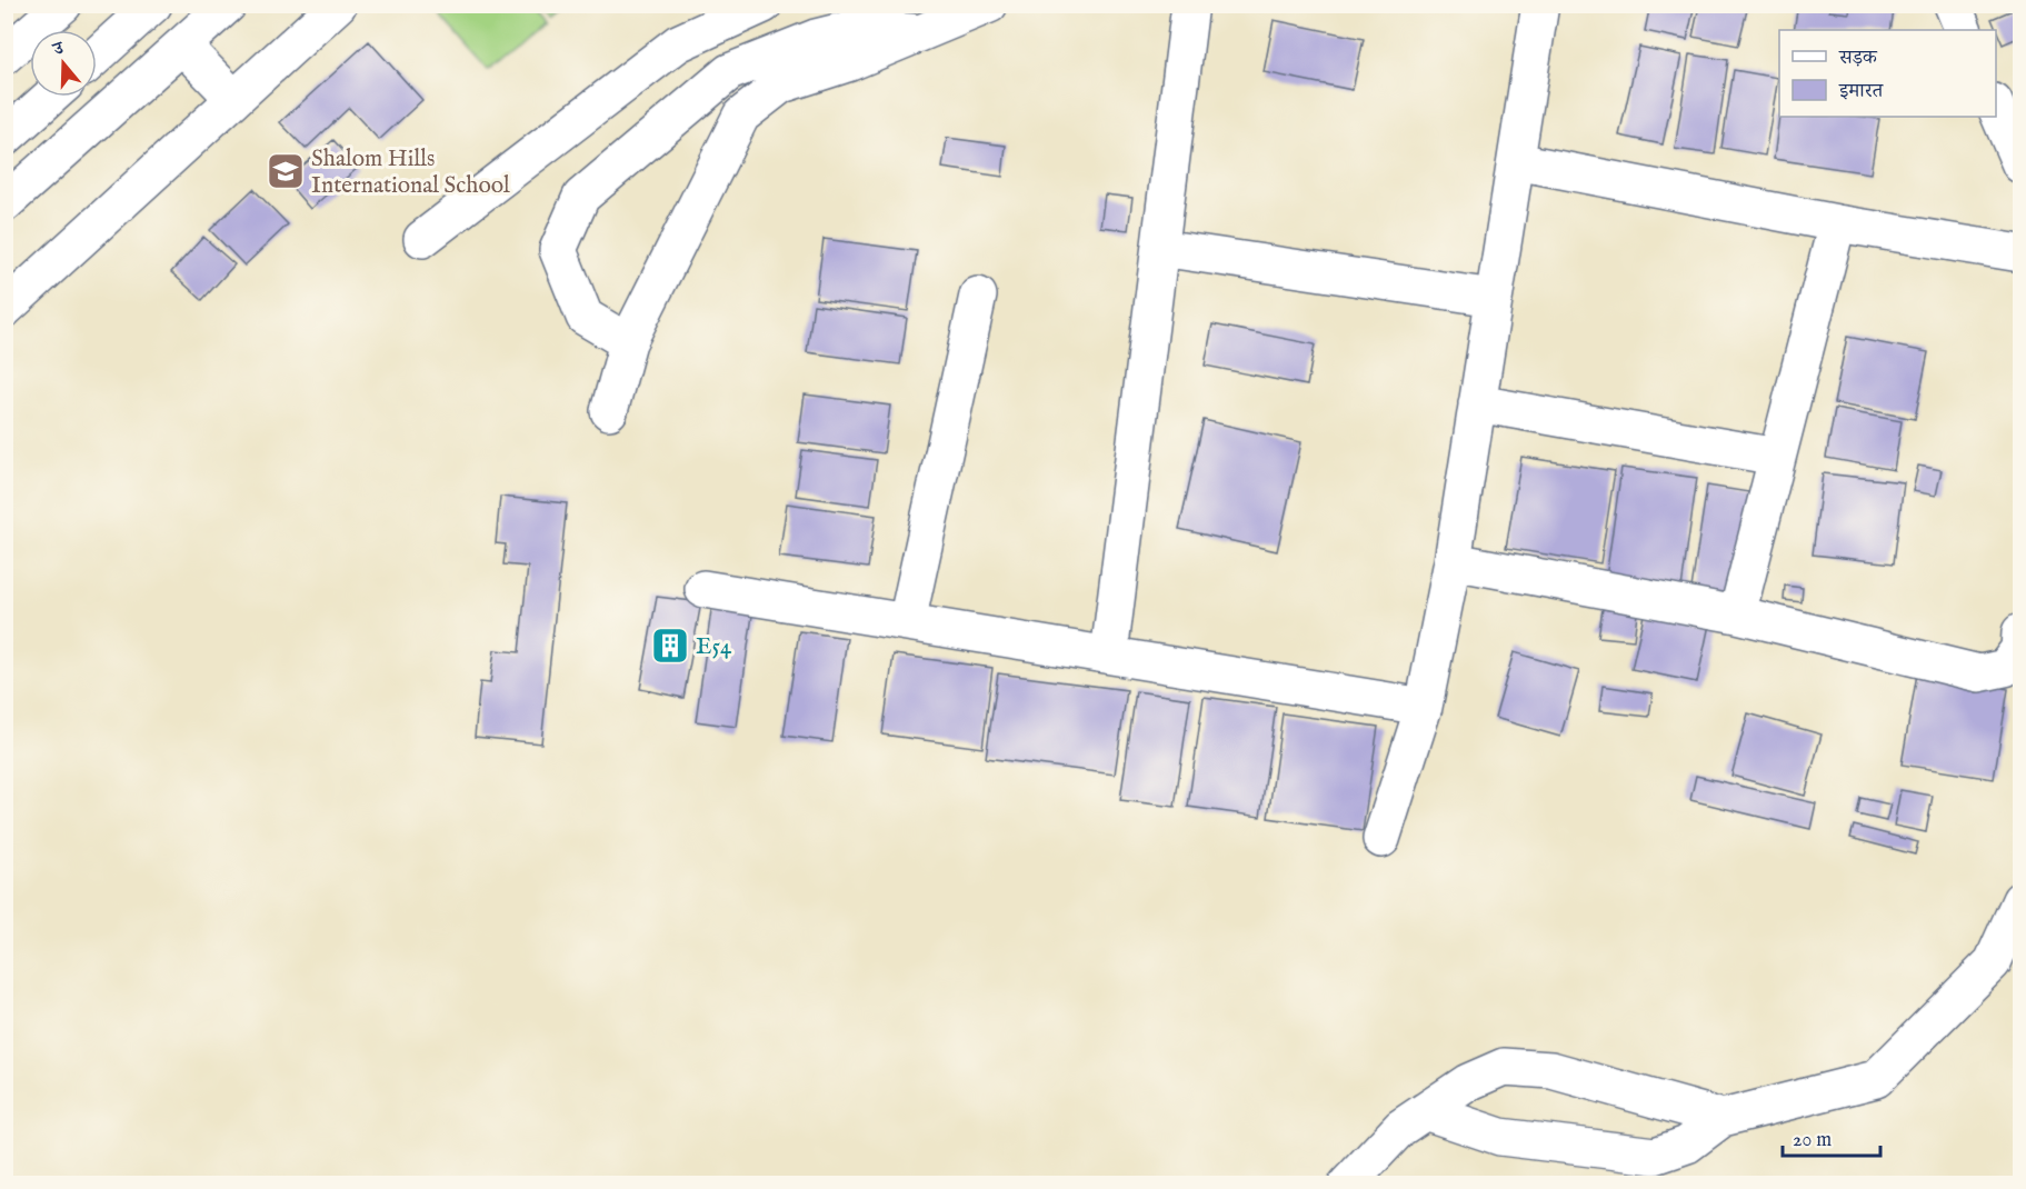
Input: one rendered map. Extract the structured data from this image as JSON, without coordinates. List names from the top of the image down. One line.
{"places":{"school or university":["Shalom Hills International School"],"building":["E54"]},"legend":["सड़क","इमारत"],"scale_bar":"20 m","north":"top"}
